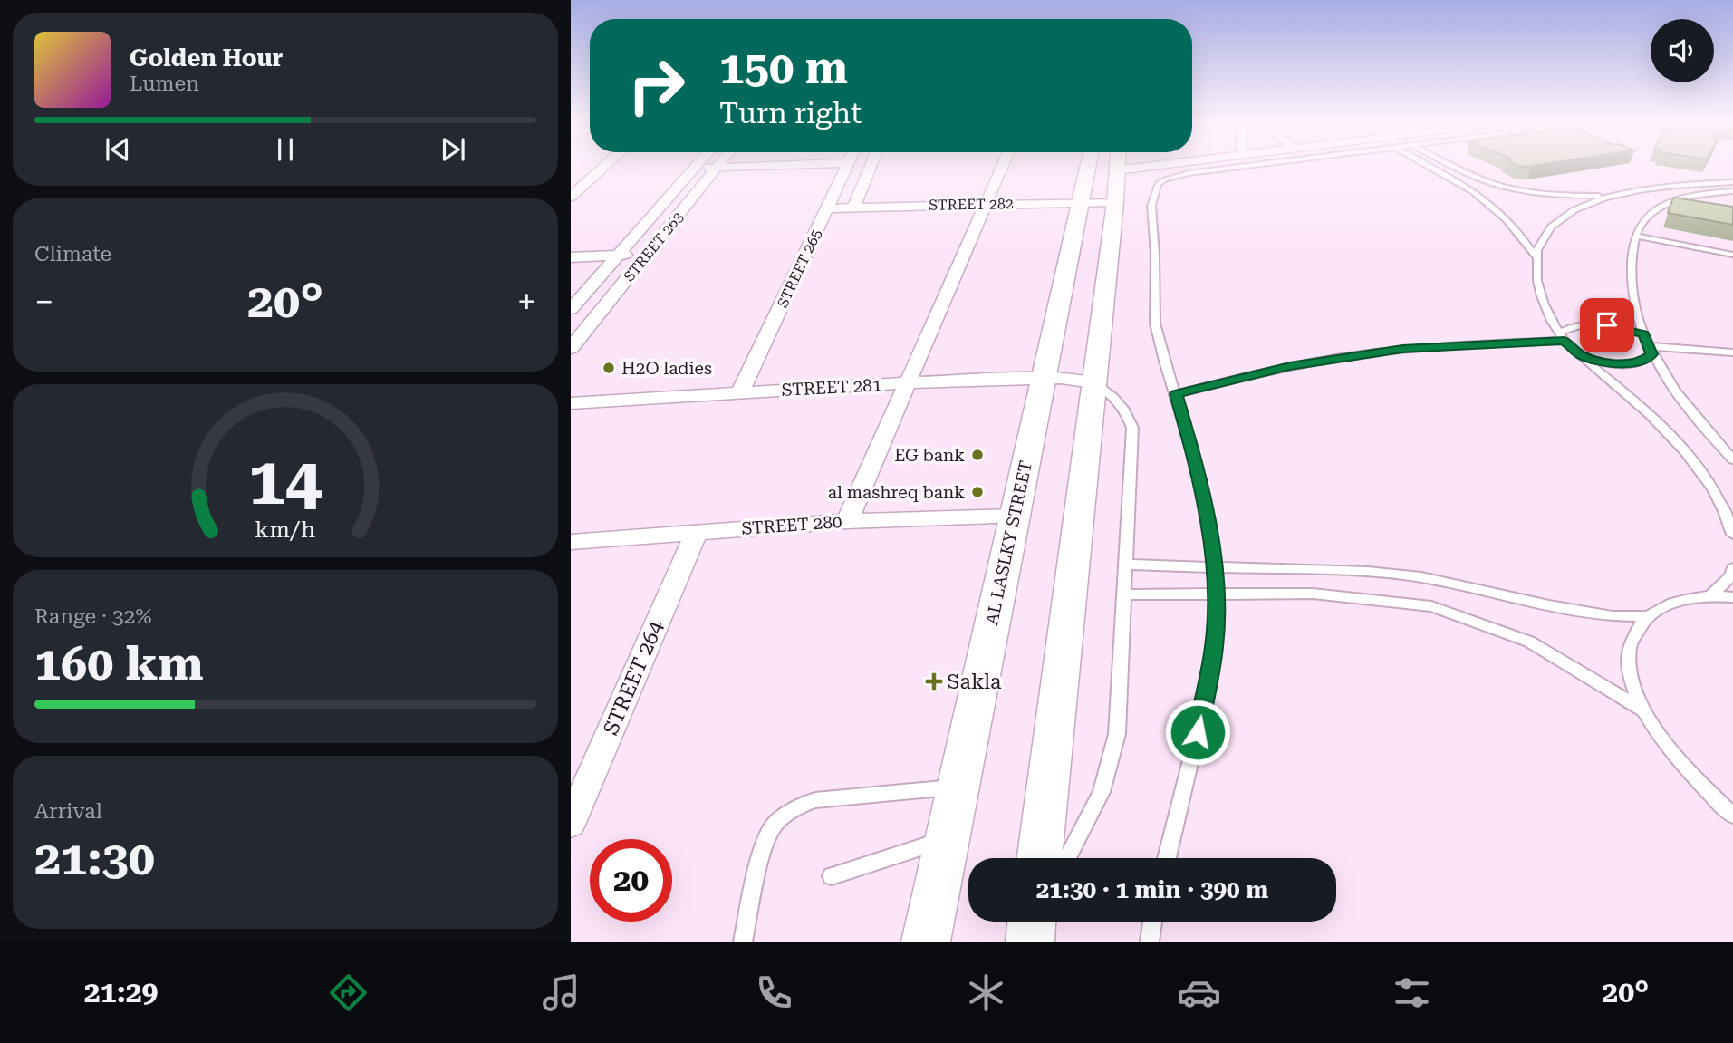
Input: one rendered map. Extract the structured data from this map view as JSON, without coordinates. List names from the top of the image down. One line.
{"streets":{"main road":["AL LASLKY STREET"],"street":["STREET 282","STREET 263","STREET 265","STREET 281","STREET 280","STREET 264"]},"crossings":[["STREET 282","STREET 265"],["STREET 282","AL LASLKY STREET"],["STREET 265","STREET 281"],["STREET 281","AL LASLKY STREET"],["STREET 280","AL LASLKY STREET"],["STREET 280","STREET 264"]],"places":{"other":["H2O ladies","EG bank","al mashreq bank"],"health":["Sakla"]},"page":{"turn":["150 m","Turn right"],"song":["Golden Hour","Lumen"],"tile":["Climate",["Range · 32%","160 km"],["Arrival","21:30"]],"heat":["−","20°","+"],"limit":"20","trip":"21:30 · 1 min · 390 m","tabs":["21:29","20°"],"gauge":["14","km/h"]}}
